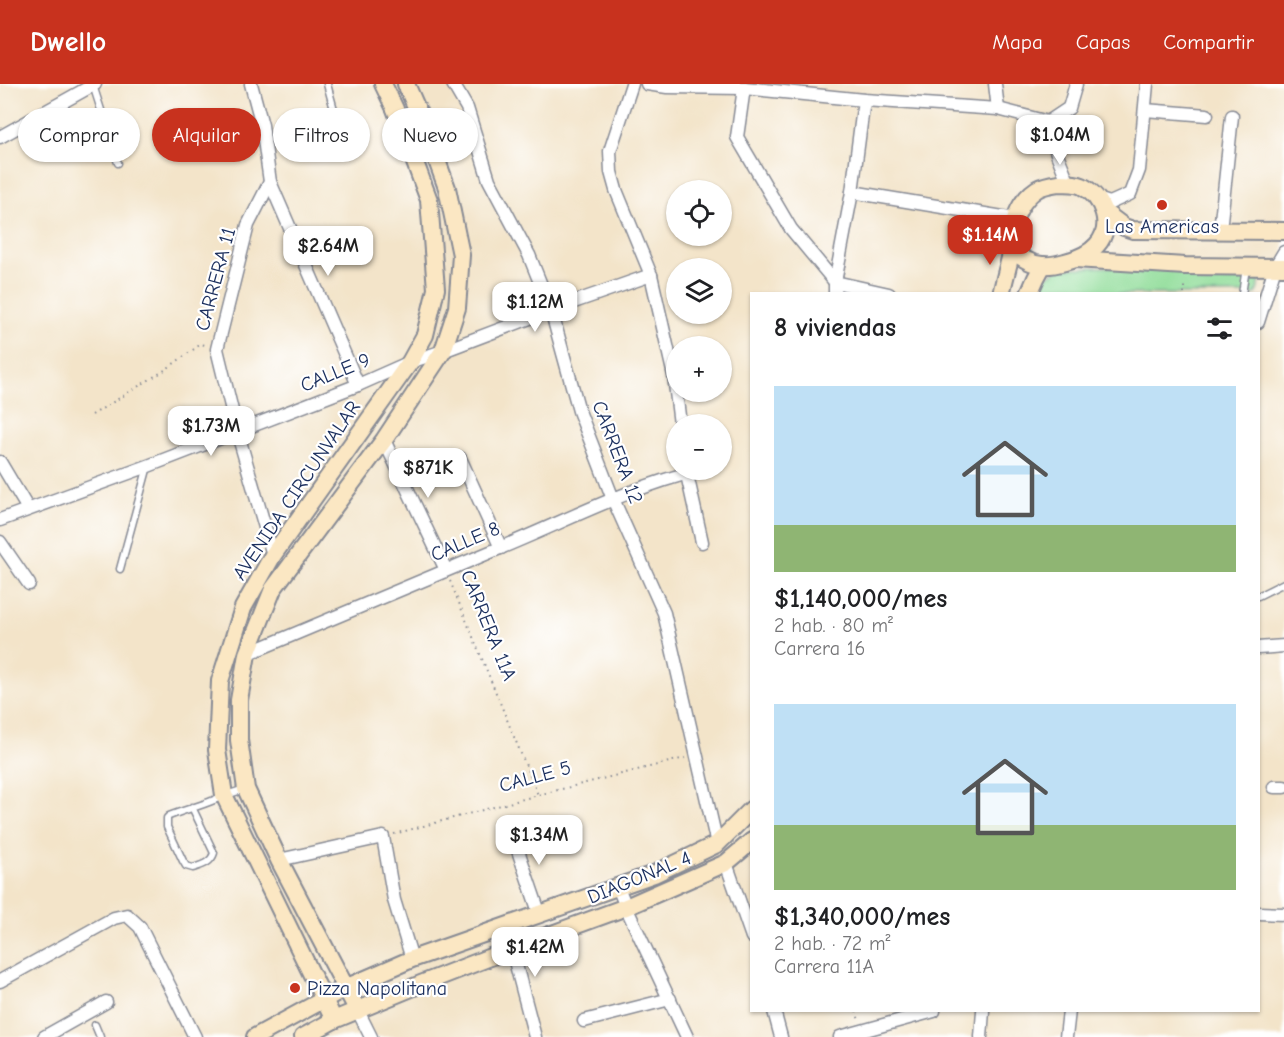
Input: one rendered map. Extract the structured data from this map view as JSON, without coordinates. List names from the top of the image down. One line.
{"streets":{"main road":["AVENIDA CIRCUNVALAR","DIAGONAL 4"],"street":["CARRERA 11","CALLE 9","CARRERA 12","CALLE 8","CARRERA 11A"],"path":["CALLE 5"]},"crossings":[["CARRERA 11","CALLE 9"],["CARRERA 11","AVENIDA CIRCUNVALAR"],["CALLE 9","CARRERA 12"],["CALLE 9","AVENIDA CIRCUNVALAR"],["CARRERA 12","CALLE 8"],["CARRERA 12","CALLE 5"],["CARRERA 12","DIAGONAL 4"],["AVENIDA CIRCUNVALAR","CALLE 8"],["AVENIDA CIRCUNVALAR","CARRERA 11A"],["AVENIDA CIRCUNVALAR","DIAGONAL 4"],["CALLE 8","CARRERA 11A"],["CARRERA 11A","CALLE 5"]],"places":["Las Americas","Pizza Napolitana"],"page":{"header":"Dwello","nav":["Mapa","Capas","Compartir"],"chip":["Comprar","Alquilar","Filtros","Nuevo"],"price":["$1.04M","$1.14M","$2.64M","$1.12M","$1.73M","$871K","$1.34M","$1.42M"],"map_buttons":["+","−"],"heading":"8 viviendas","list":[{"name":"$1,140,000/mes","note":"2 hab. · 80 m² · Carrera 16"},{"name":"$1,340,000/mes","note":"2 hab. · 72 m² · Carrera 11A"}]}}
